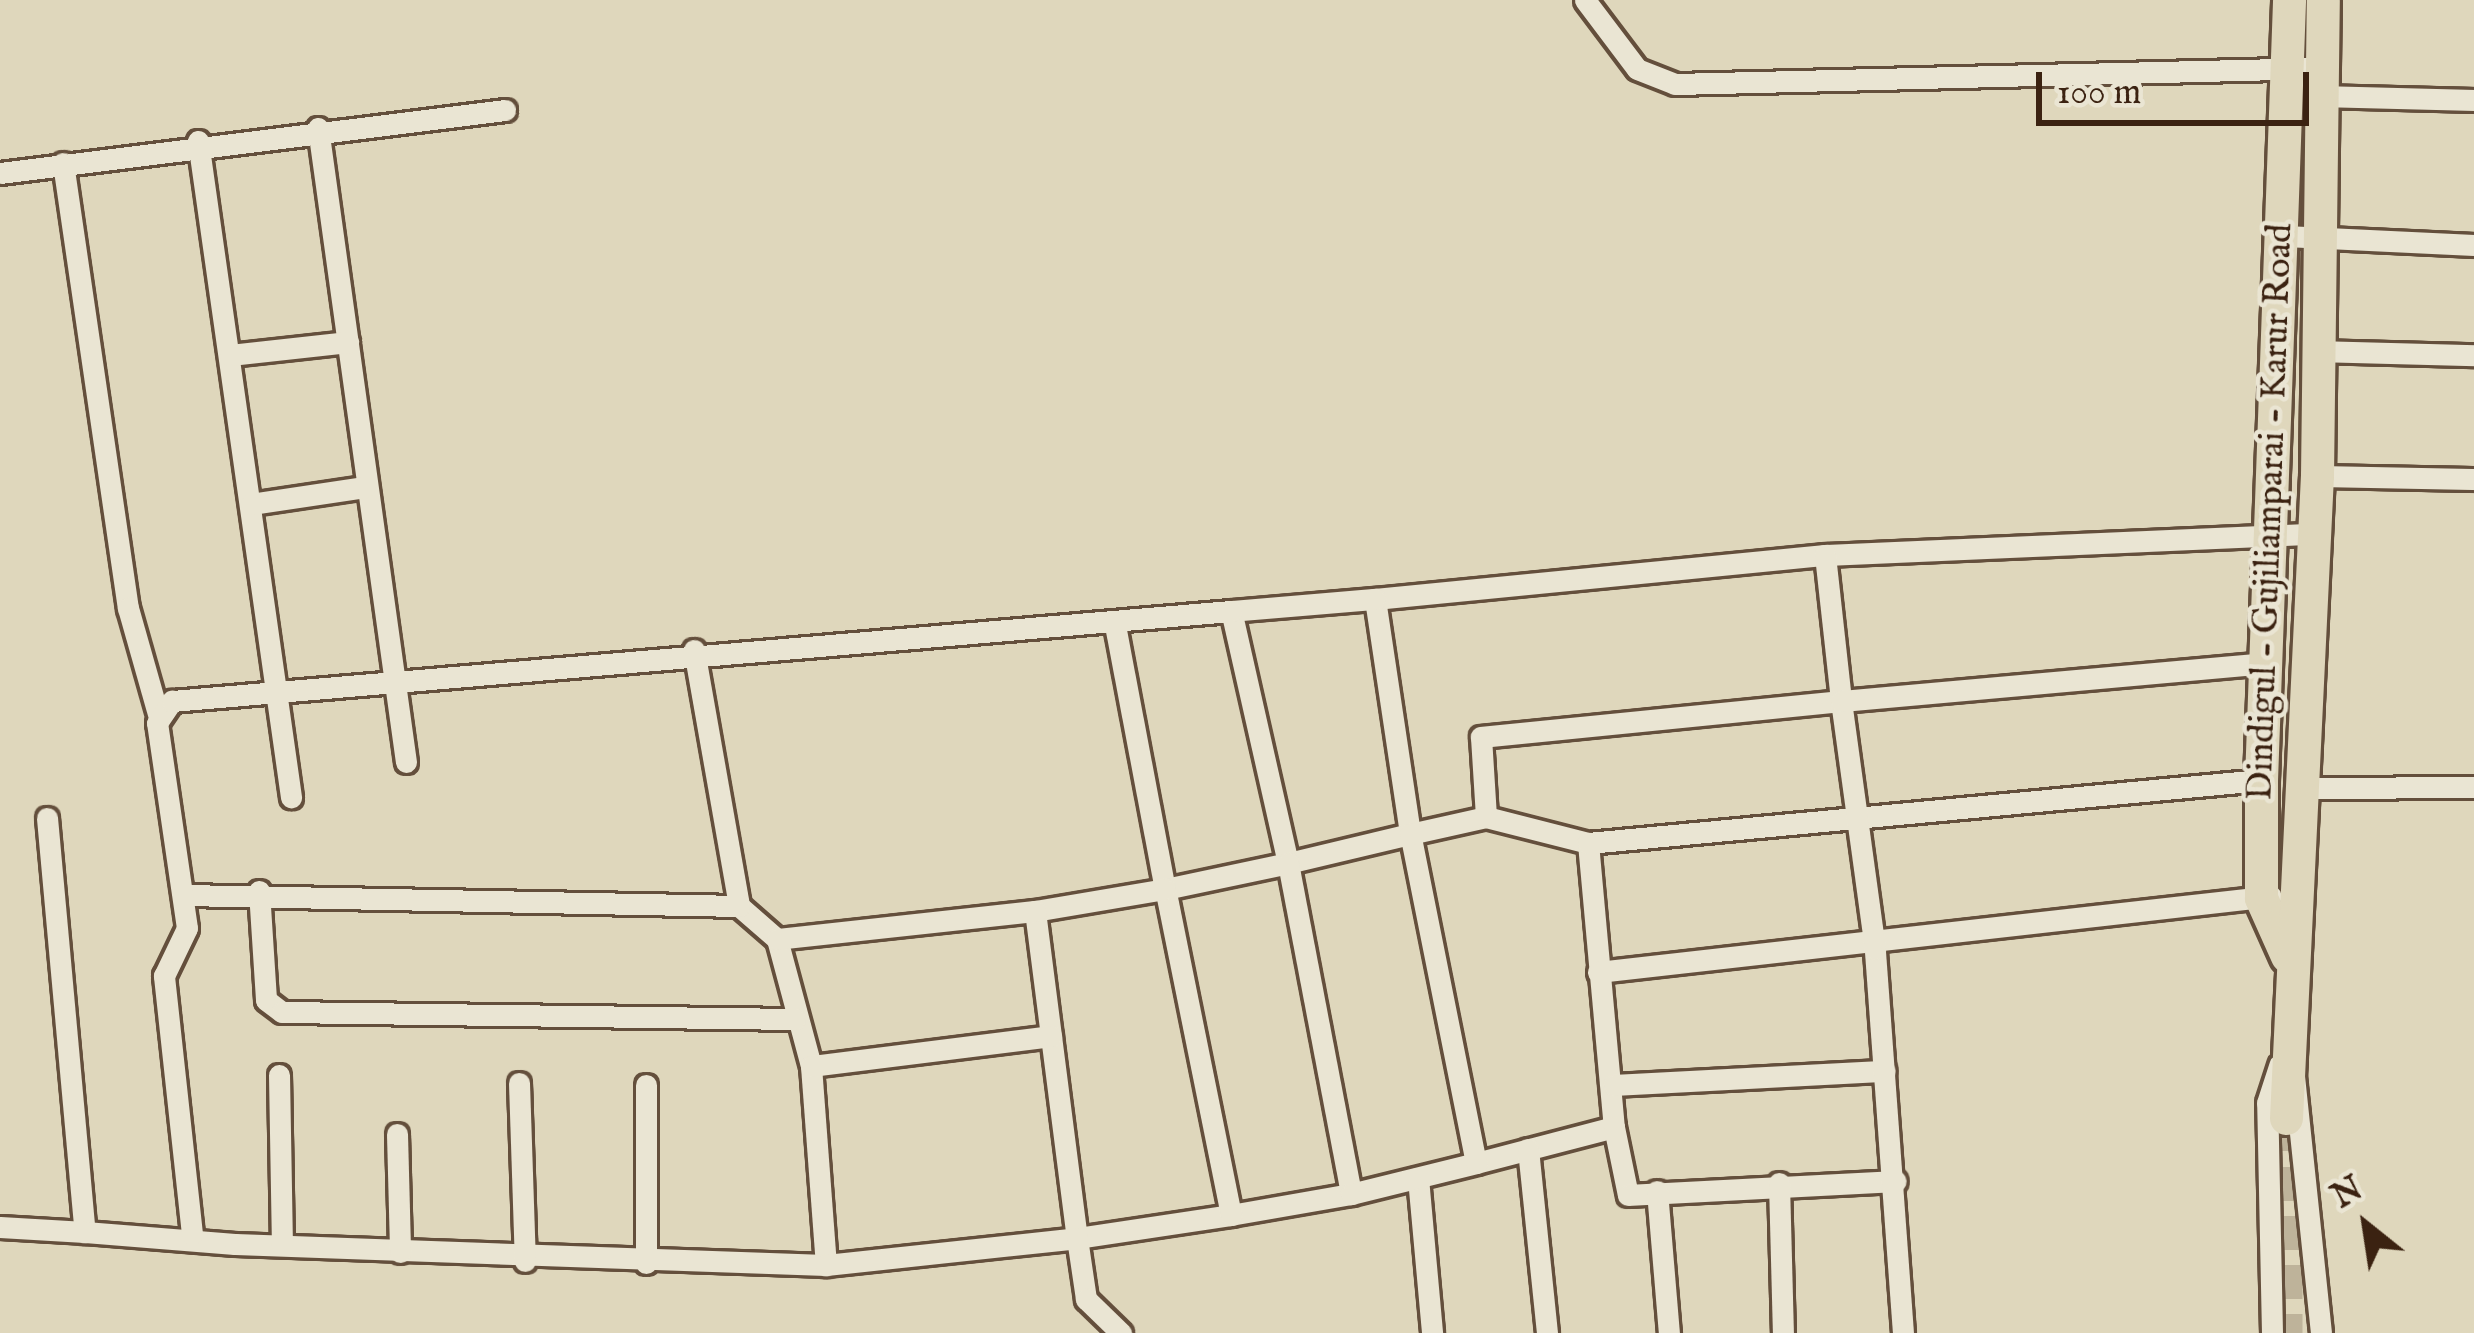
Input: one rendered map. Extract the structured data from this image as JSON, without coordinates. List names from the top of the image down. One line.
{"streets":{"main road":["Dindigul - Gujiliamparai - Karur Road"]},"scale_bar":"100 m","north":"top left"}
